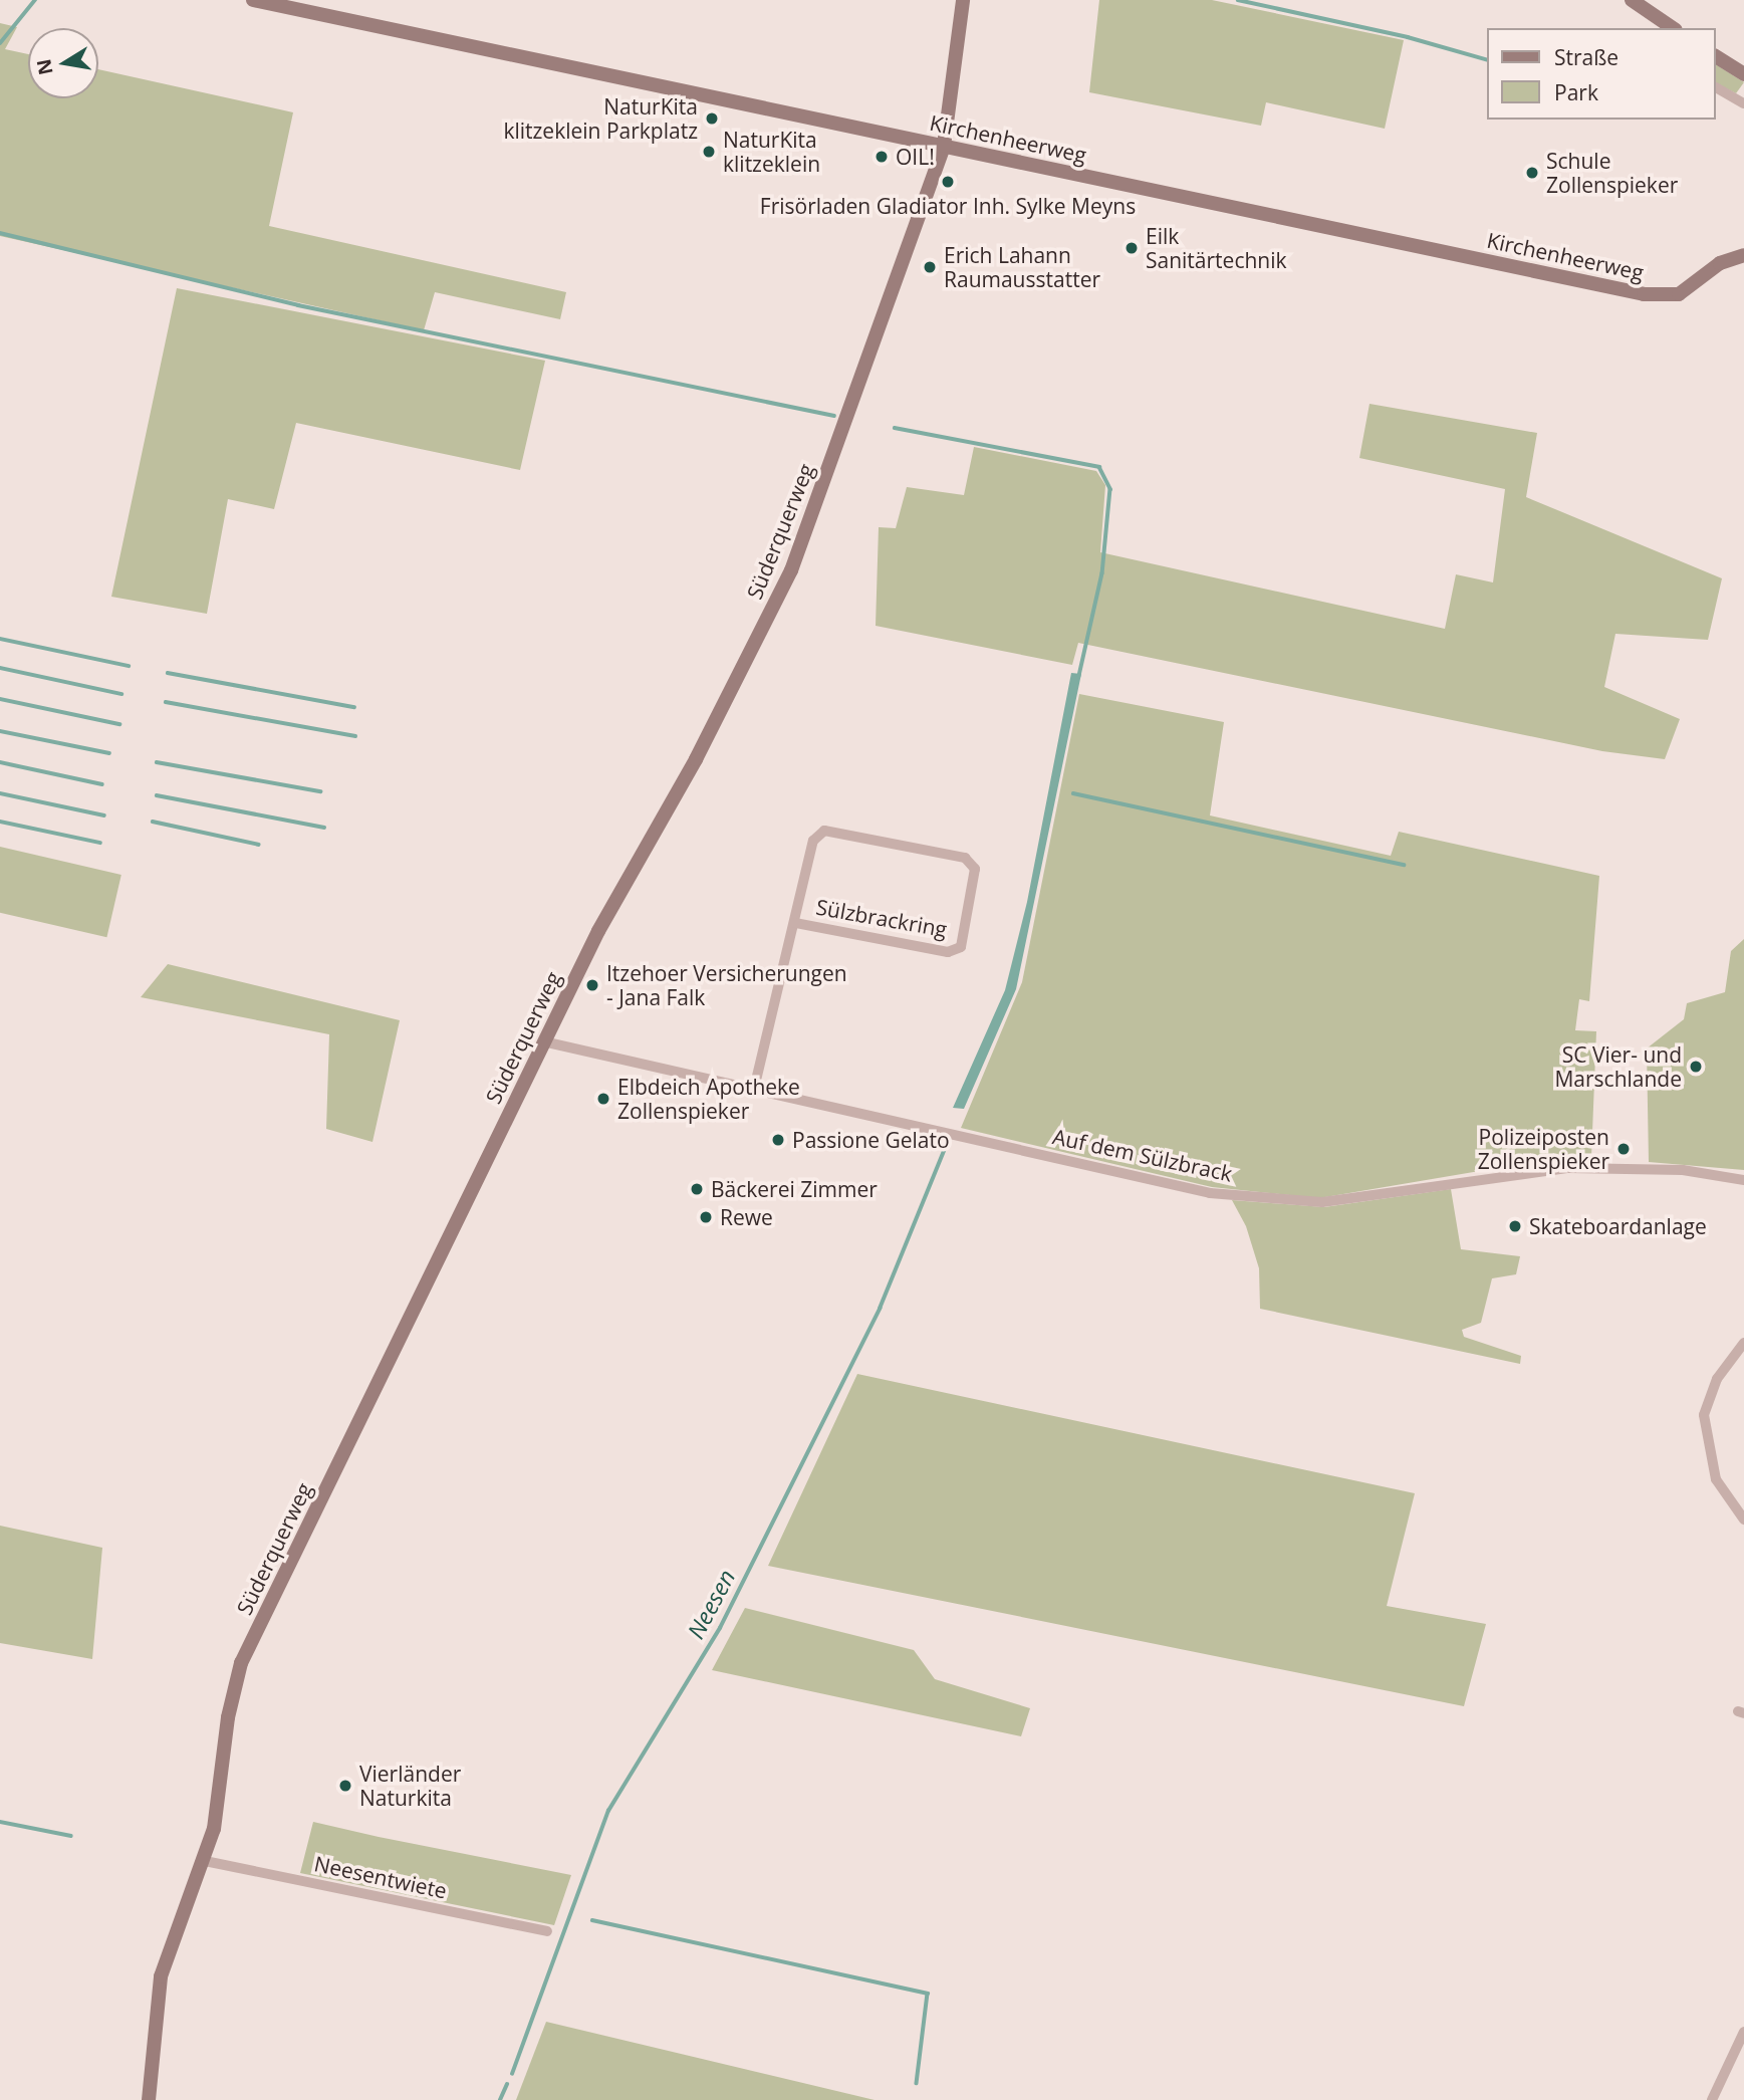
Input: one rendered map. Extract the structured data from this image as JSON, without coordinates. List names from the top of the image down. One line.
{"streets":{"street":["Kirchenheerweg","Süderquerweg","Sülzbrackring","Auf dem Sülzbrack","Neesentwiete"]},"crossings":[["Kirchenheerweg","Süderquerweg"],["Süderquerweg","Auf dem Sülzbrack"],["Süderquerweg","Neesentwiete"],["Sülzbrackring","Auf dem Sülzbrack"]],"water":["Neesen"],"places":["NaturKita klitzeklein Parkplatz","NaturKita klitzeklein","OIL!","Schule Zollenspieker","Frisörladen Gladiator Inh. Sylke Meyns","Eilk Sanitärtechnik","Erich Lahann Raumausstatter","Itzehoer Versicherungen - Jana Falk","SC Vier- und Marschlande","Elbdeich Apotheke Zollenspieker","Passione Gelato","Polizeiposten Zollenspieker","Bäckerei Zimmer","Rewe","Skateboardanlage","Vierländer Naturkita"],"legend":["Straße","Park"],"north":"left"}
